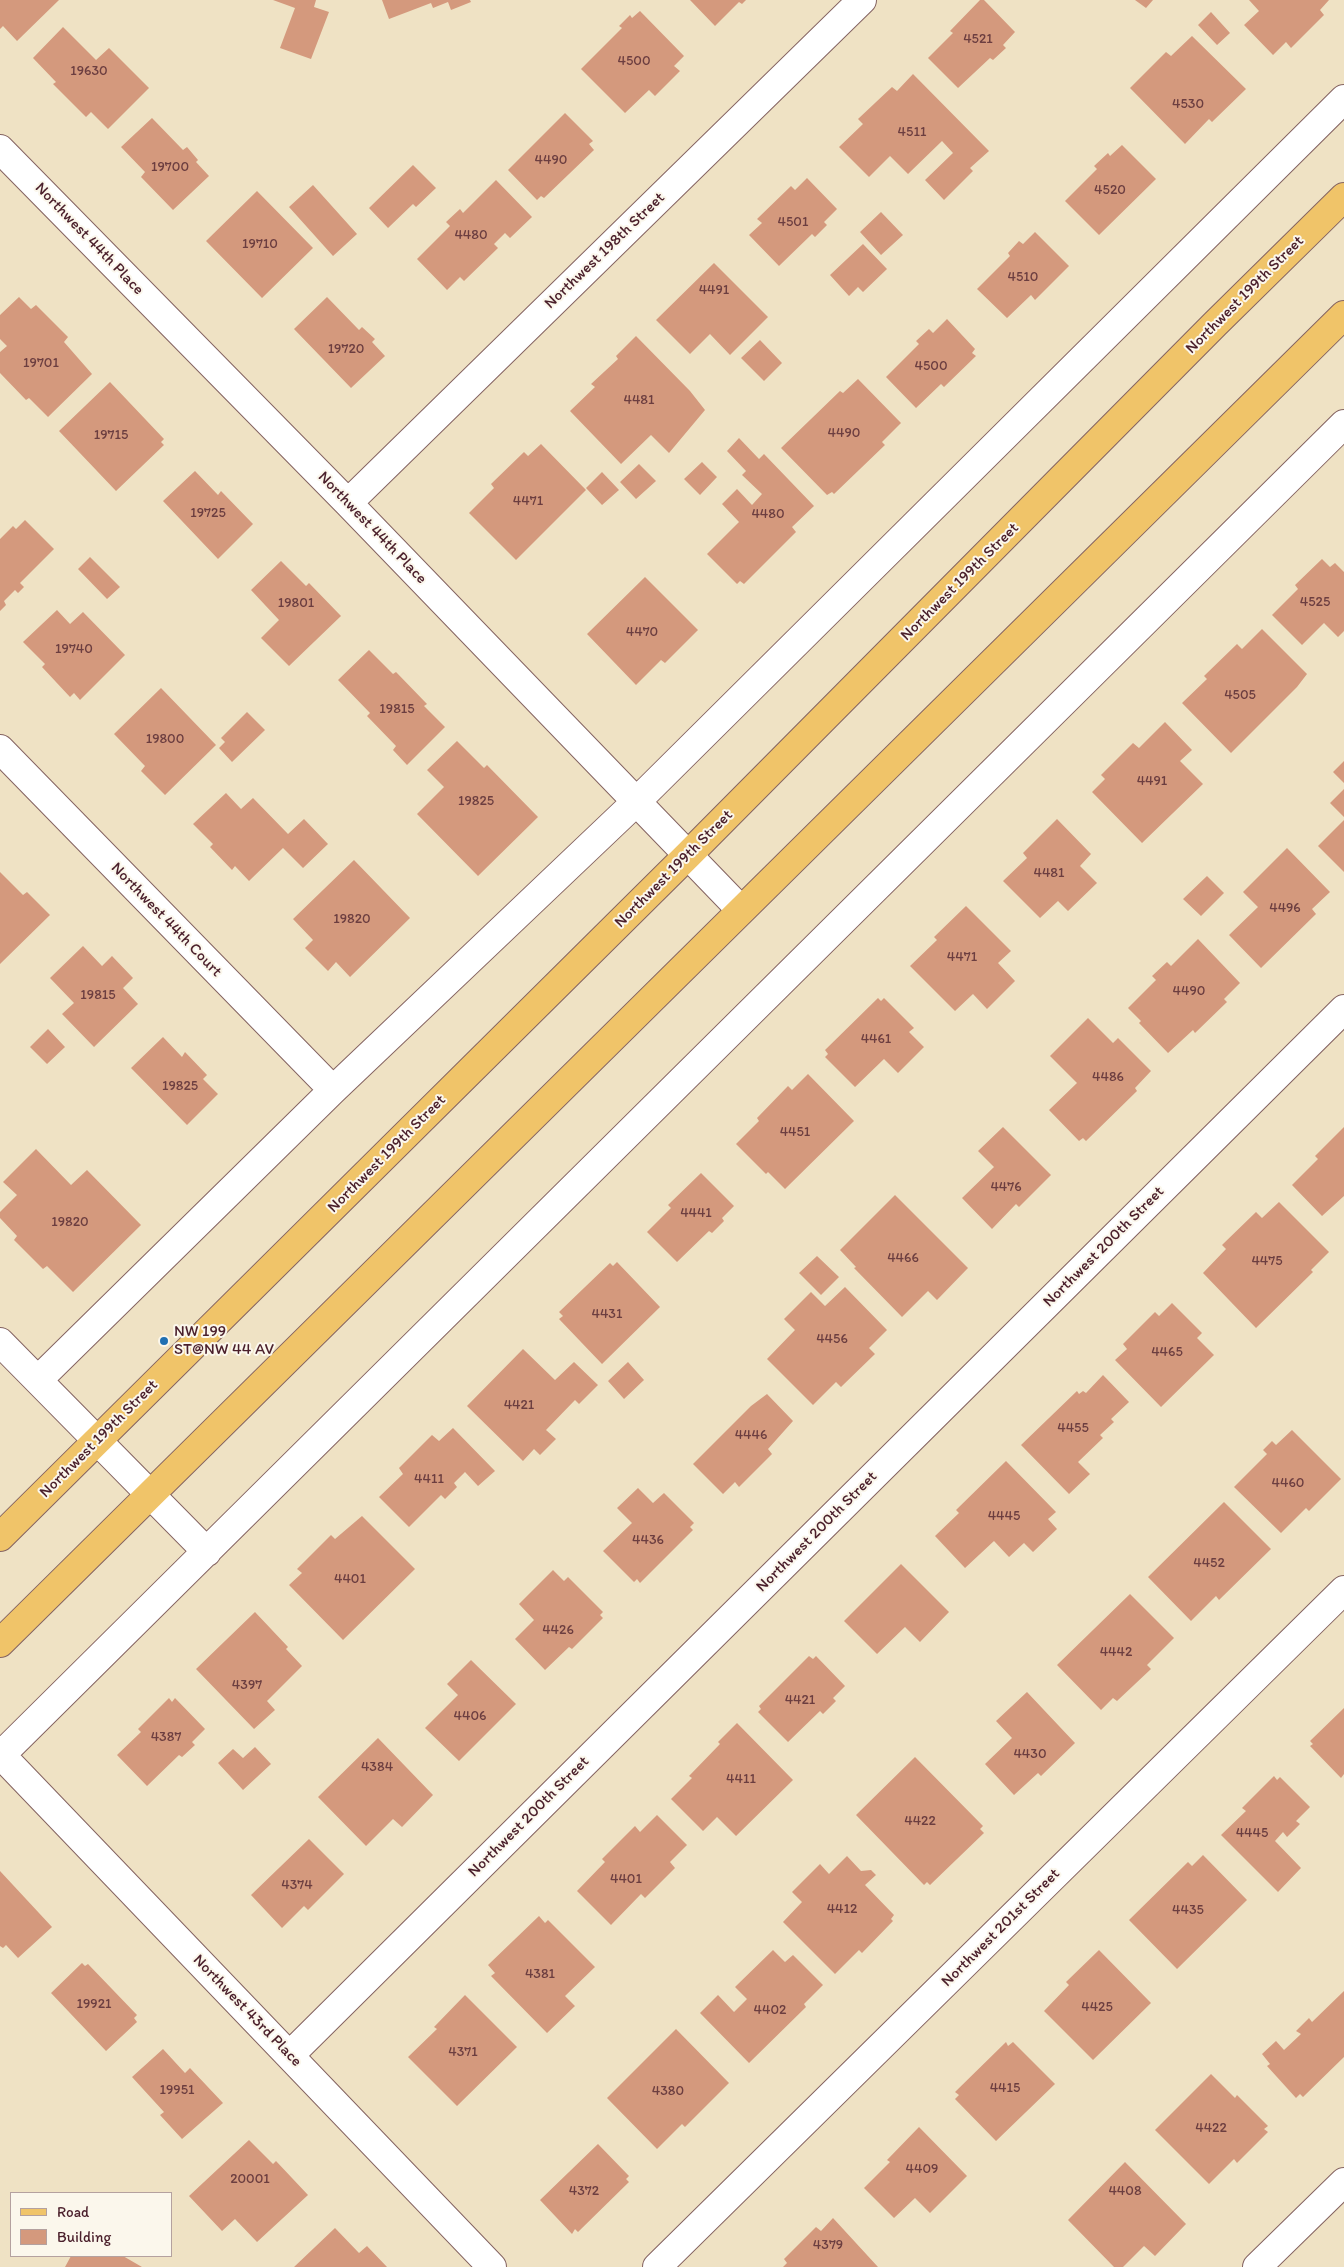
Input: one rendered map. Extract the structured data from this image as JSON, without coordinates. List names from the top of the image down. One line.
{"streets":{"main road":["Northwest 199th Street"],"street":["Northwest 44th Place","Northwest 198th Street","Northwest 44th Court","Northwest 200th Street","Northwest 201st Street","Northwest 43rd Place"]},"crossings":[["Northwest 44th Place","Northwest 198th Street"],["Northwest 44th Place","Northwest 199th Street"],["Northwest 200th Street","Northwest 43rd Place"]],"places":["NW 199 ST@NW 44 AV"],"house_numbers":["4521","4500","19630","4530","4511","4490","19700","4520","4501","4480","19710","4510","4491","19720","19701","4500","4481","4490","19715","4471","19725","4480","4525","19801","4470","19740","4505","19815","19800","4491","19825","4481","4496","19820","4471","4490","19815","4461","4486","19825","4451","4476","4441","19820","4466","4475","4431","4456","4465","4421","4455","4446","4411","4460","4445","4436","4452","4401","4426","4442","4397","4421","4406","4387","4430","4384","4411","4422","4445","4401","4374","4412","4435","4381","19921","4425","4402","4371","4415","19951","4380","4422","4409","20001","4372","4408","4379"],"legend":["Road","Building"]}
